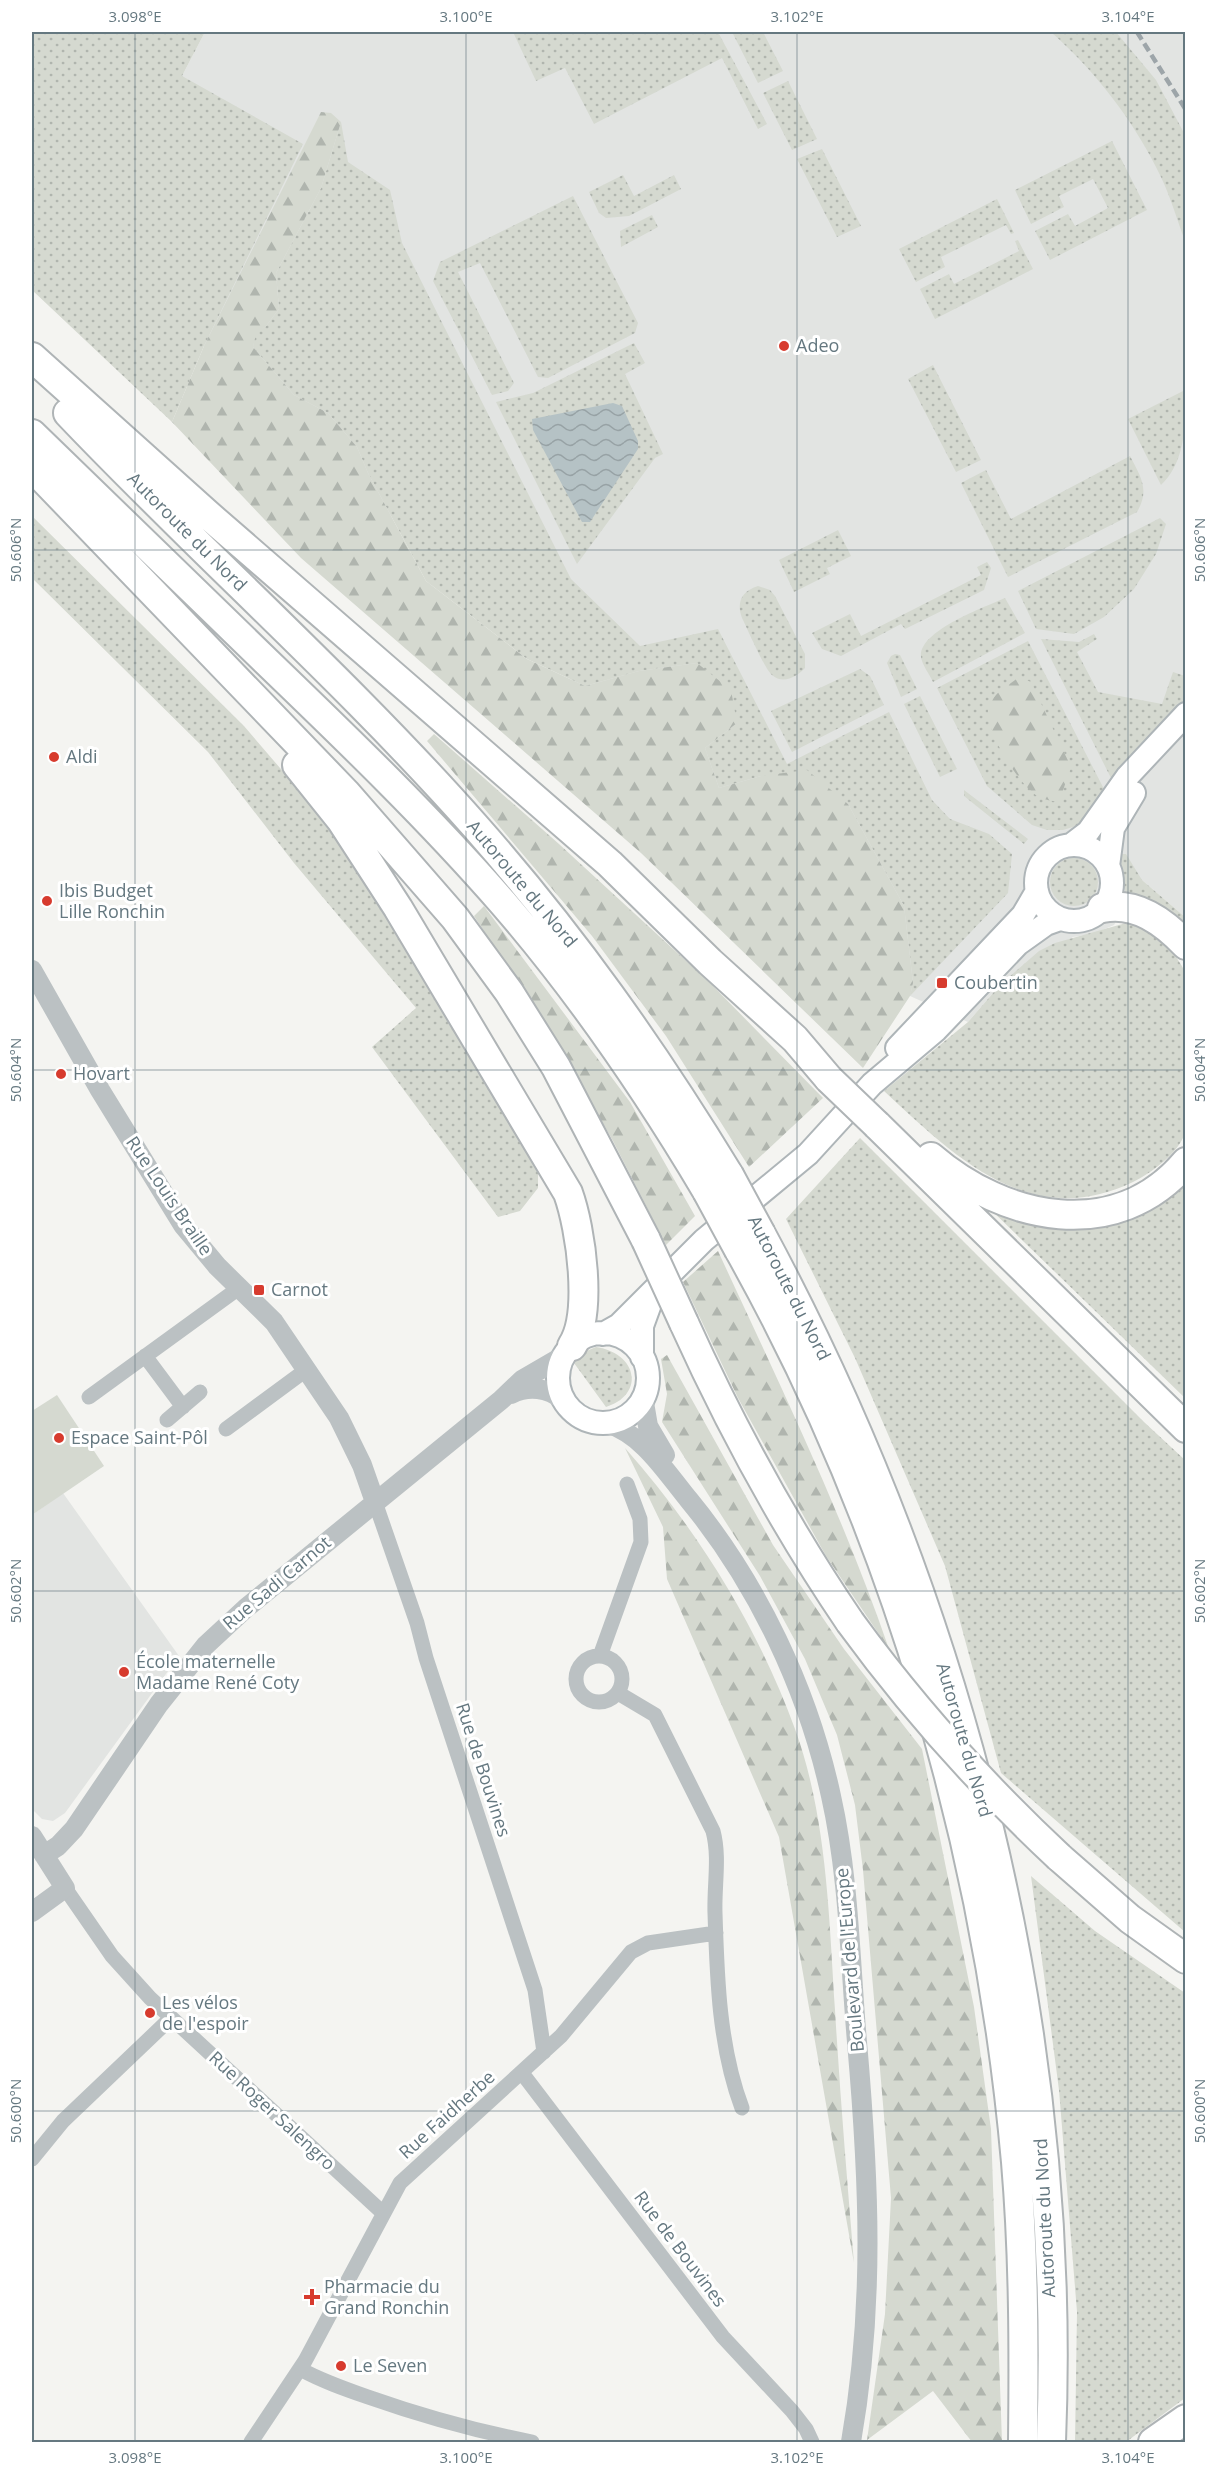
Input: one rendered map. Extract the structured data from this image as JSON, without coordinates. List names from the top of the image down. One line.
{"streets":{"highway":["Autoroute du Nord"],"street":["Rue Louis Braille","Rue Sadi Carnot","Rue de Bouvines","Boulevard de l'Europe","Rue Roger Salengro","Rue Faidherbe"]},"crossings":[["Rue Louis Braille","Rue Sadi Carnot"],["Rue Louis Braille","Rue de Bouvines"],["Rue Sadi Carnot","Rue de Bouvines"],["Rue Sadi Carnot","Boulevard de l'Europe"],["Rue Sadi Carnot","Rue Roger Salengro"],["Rue de Bouvines","Rue Faidherbe"],["Rue Roger Salengro","Rue Faidherbe"]],"places":{"other":["Adeo","Aldi","Ibis Budget Lille Ronchin","Hovart","Espace Saint-Pôl","École maternelle Madame René Coty","Les vélos de l'espoir","Le Seven"],"transit":["Coubertin","Carnot"],"health":["Pharmacie du Grand Ronchin"]},"coordinates":["3.098°E","3.100°E","3.102°E","3.104°E","50.606°N","50.604°N","50.602°N","50.600°N"]}
